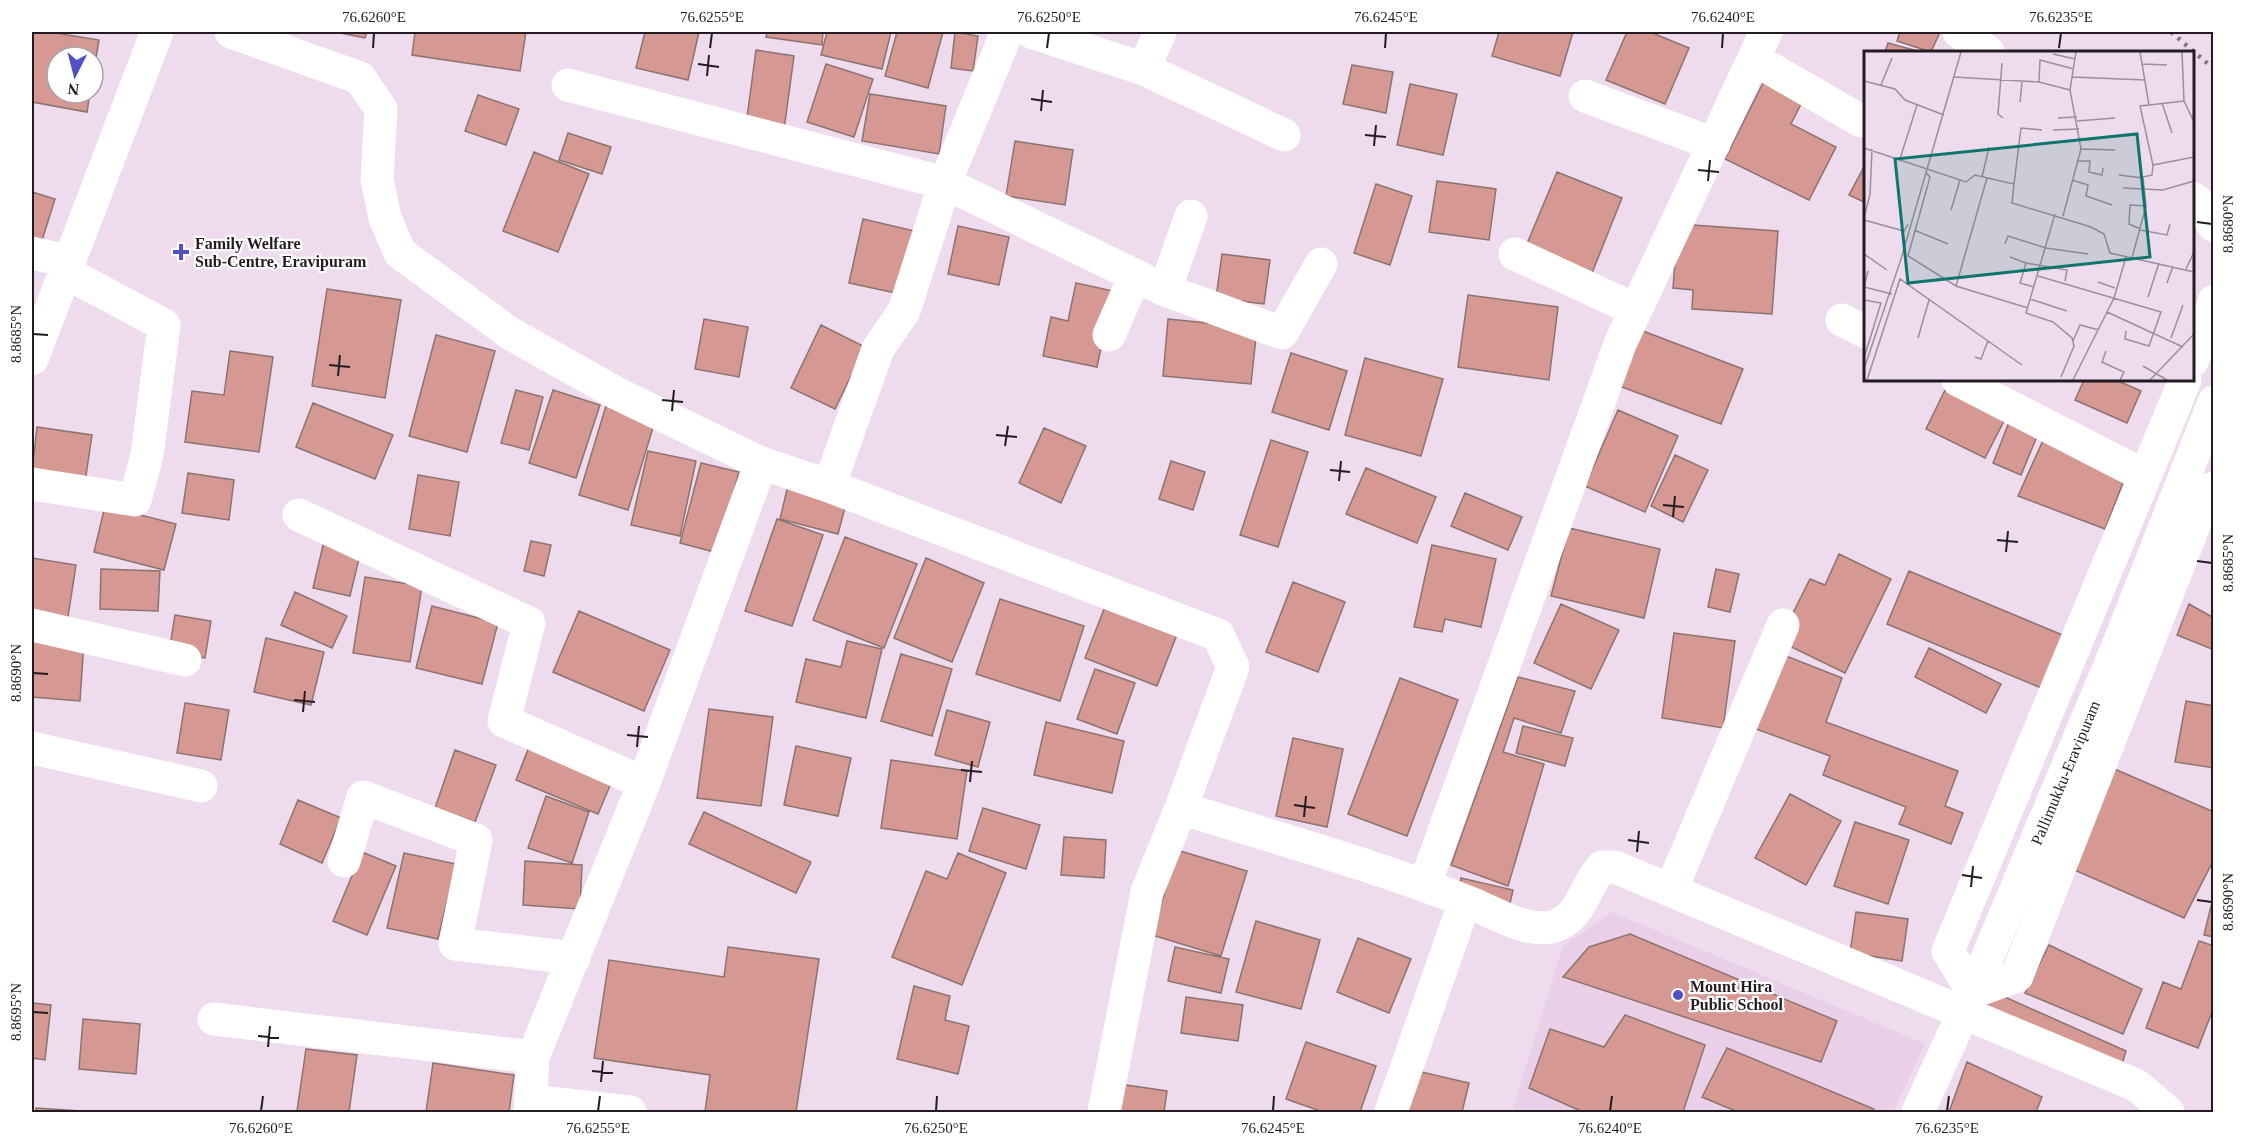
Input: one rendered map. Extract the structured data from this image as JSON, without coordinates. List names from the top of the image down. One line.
{"streets":{"street":["Pallimukku-Eravipuram"]},"places":{"health":["Family Welfare Sub-Centre, Eravipuram"],"other":["Mount Hira Public School"]},"north":"bottom","coordinates":["76.6260°E","76.6255°E","76.6250°E","76.6245°E","76.6240°E","76.6235°E","8.8680°N","8.8685°N","8.8690°N","8.8695°N"]}
